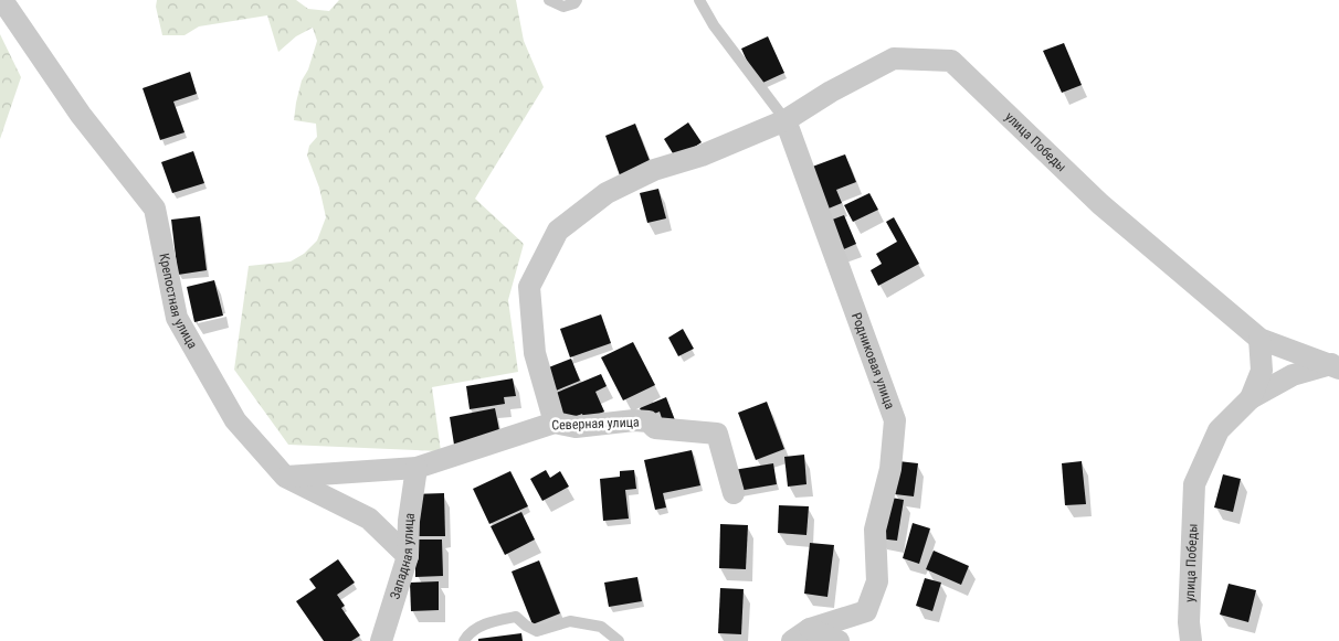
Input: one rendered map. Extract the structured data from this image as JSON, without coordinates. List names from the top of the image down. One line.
{"streets":{"street":["улица Победы","Крепостная улица","Родниковая улица","Северная улица","Западная улица"]},"crossings":[["улица Победы","Родниковая улица"],["Крепостная улица","Северная улица"],["Крепостная улица","Западная улица"],["Северная улица","Западная улица"]]}
